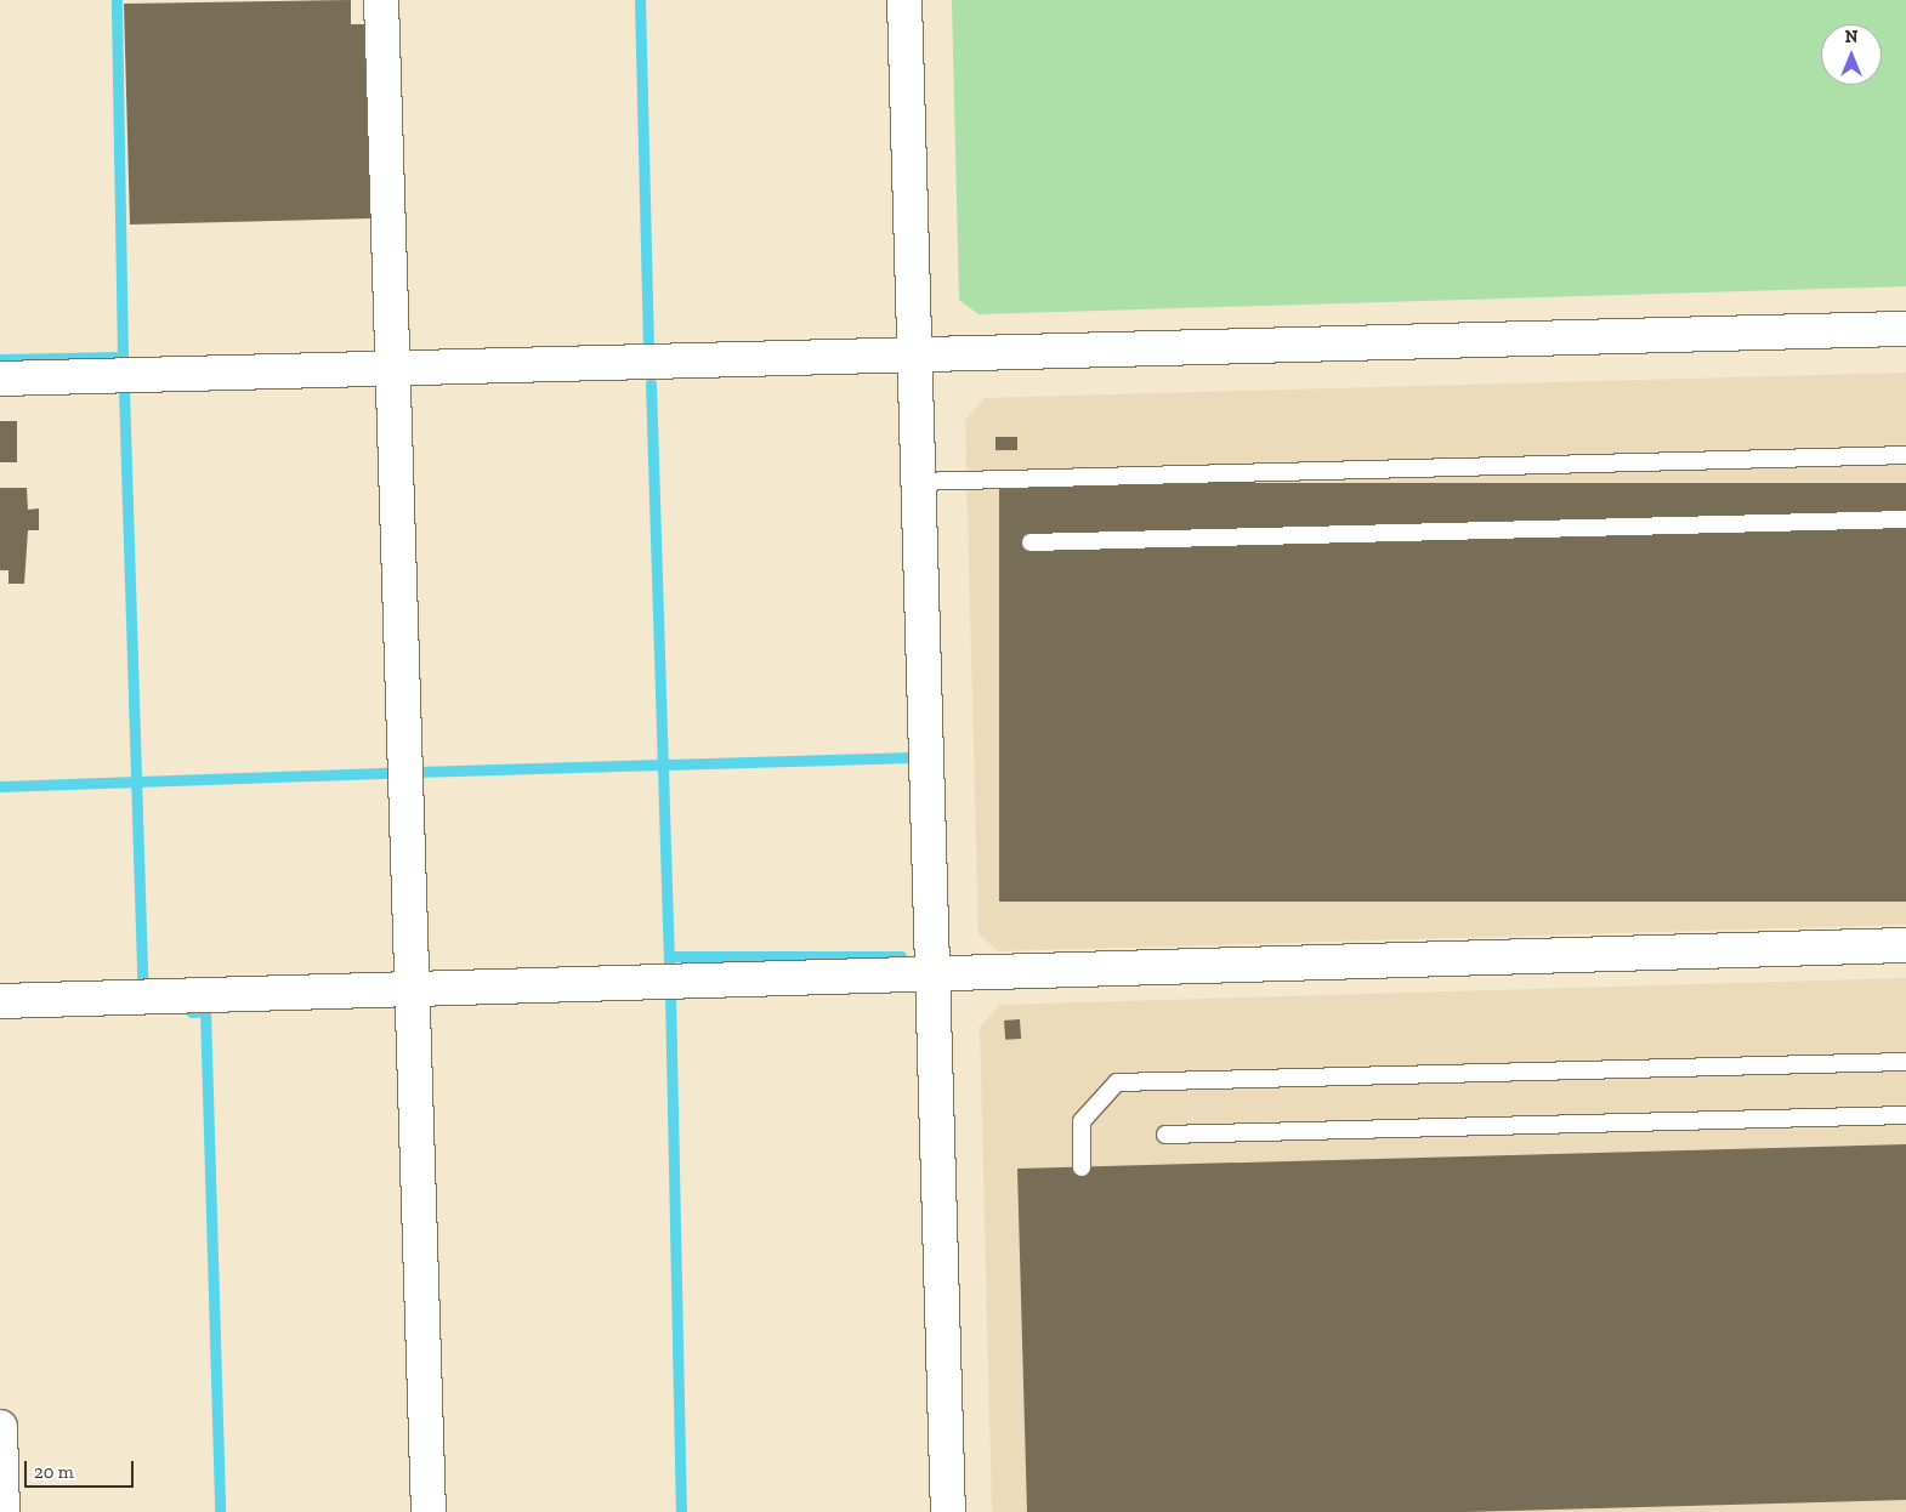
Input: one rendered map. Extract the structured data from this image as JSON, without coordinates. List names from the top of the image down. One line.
{"scale_bar":"20 m","north":"top"}
